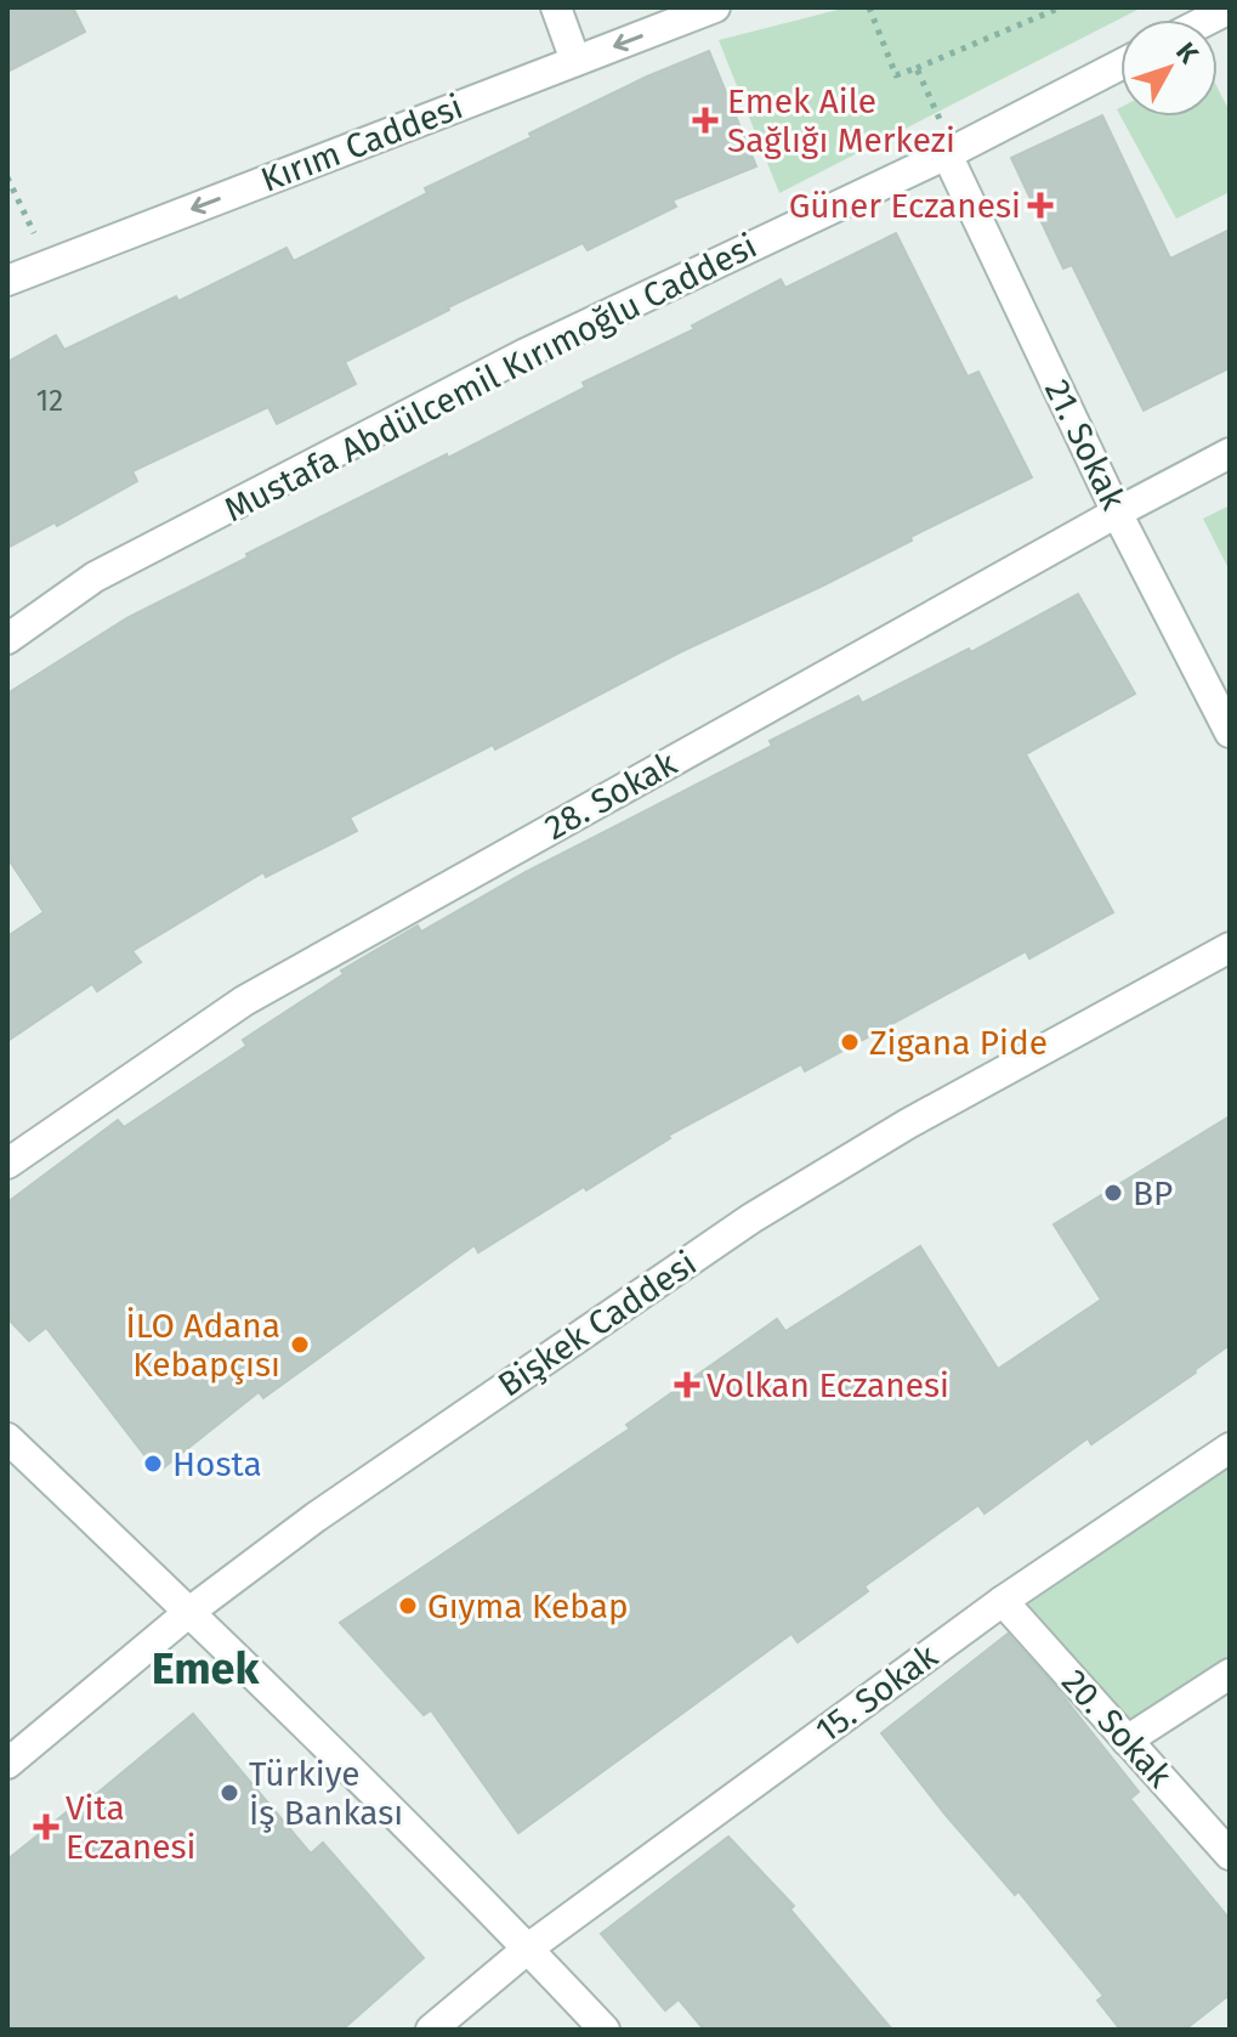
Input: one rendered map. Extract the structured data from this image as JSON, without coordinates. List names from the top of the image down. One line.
{"streets":{"street":["Kırım Caddesi","Mustafa Abdülcemil Kırımoğlu Caddesi","21. Sokak","28. Sokak","Bişkek Caddesi","15. Sokak","20. Sokak"]},"crossings":[["Mustafa Abdülcemil Kırımoğlu Caddesi","21. Sokak"],["21. Sokak","28. Sokak"],["15. Sokak","20. Sokak"]],"one_way":["Kırım Caddesi"],"districts":["Emek"],"places":{"health":["Emek Aile Sağlığı Merkezi","Güner Eczanesi","Volkan Eczanesi","Vita Eczanesi"],"other":["Zigana Pide","BP","İLO Adana Kebapçısı","Hosta","Gıyma Kebap","Türkiye İş Bankası"]},"house_numbers":["12"],"north":"top right"}
